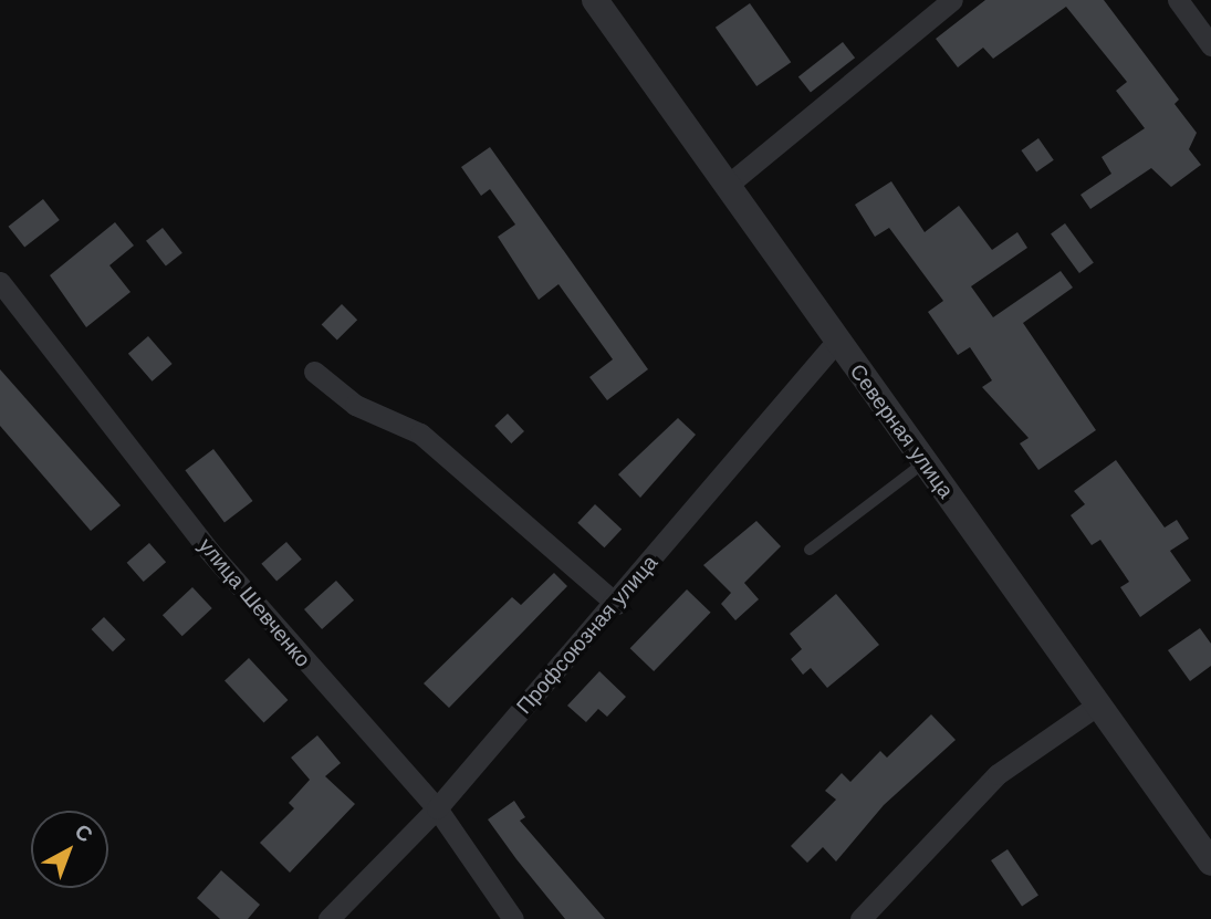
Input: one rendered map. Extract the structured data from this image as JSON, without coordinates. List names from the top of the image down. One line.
{"streets":{"street":["Северная улица","улица Шевченко","Профсоюзная улица"]},"crossings":[["Северная улица","Профсоюзная улица"],["улица Шевченко","Профсоюзная улица"]],"north":"top right"}
